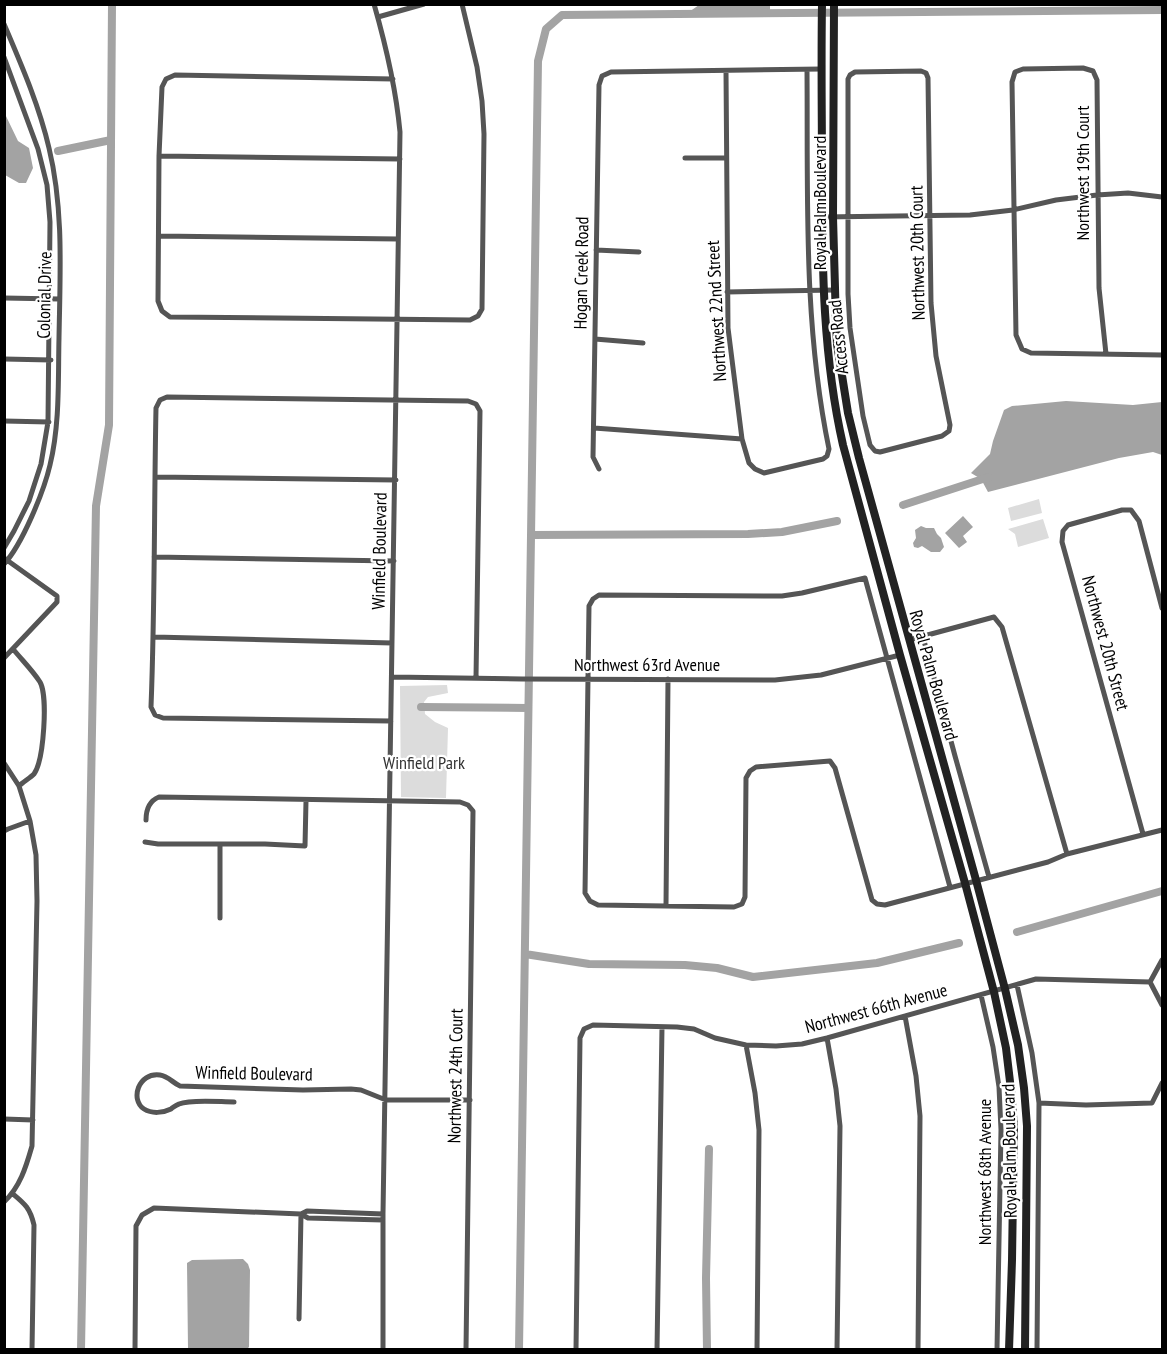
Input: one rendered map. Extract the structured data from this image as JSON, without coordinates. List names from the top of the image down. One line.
{"streets":{"main road":["Royal Palm Boulevard"],"street":["Northwest 19th Court","Northwest 20th Court","Hogan Creek Road","Colonial Drive","Northwest 22nd Street","Access Road","Winfield Boulevard","Northwest 20th Street","Northwest 63rd Avenue","Northwest 66th Avenue","Northwest 24th Court","Northwest 68th Avenue"]},"crossings":[["Royal Palm Boulevard","Northwest 63rd Avenue"],["Royal Palm Boulevard","Northwest 66th Avenue"],["Northwest 20th Court","Access Road"],["Hogan Creek Road","Northwest 22nd Street"],["Northwest 22nd Street","Access Road"],["Winfield Boulevard","Northwest 63rd Avenue"],["Winfield Boulevard","Northwest 24th Court"],["Northwest 66th Avenue","Northwest 68th Avenue"]],"parks":["Winfield Park"]}
